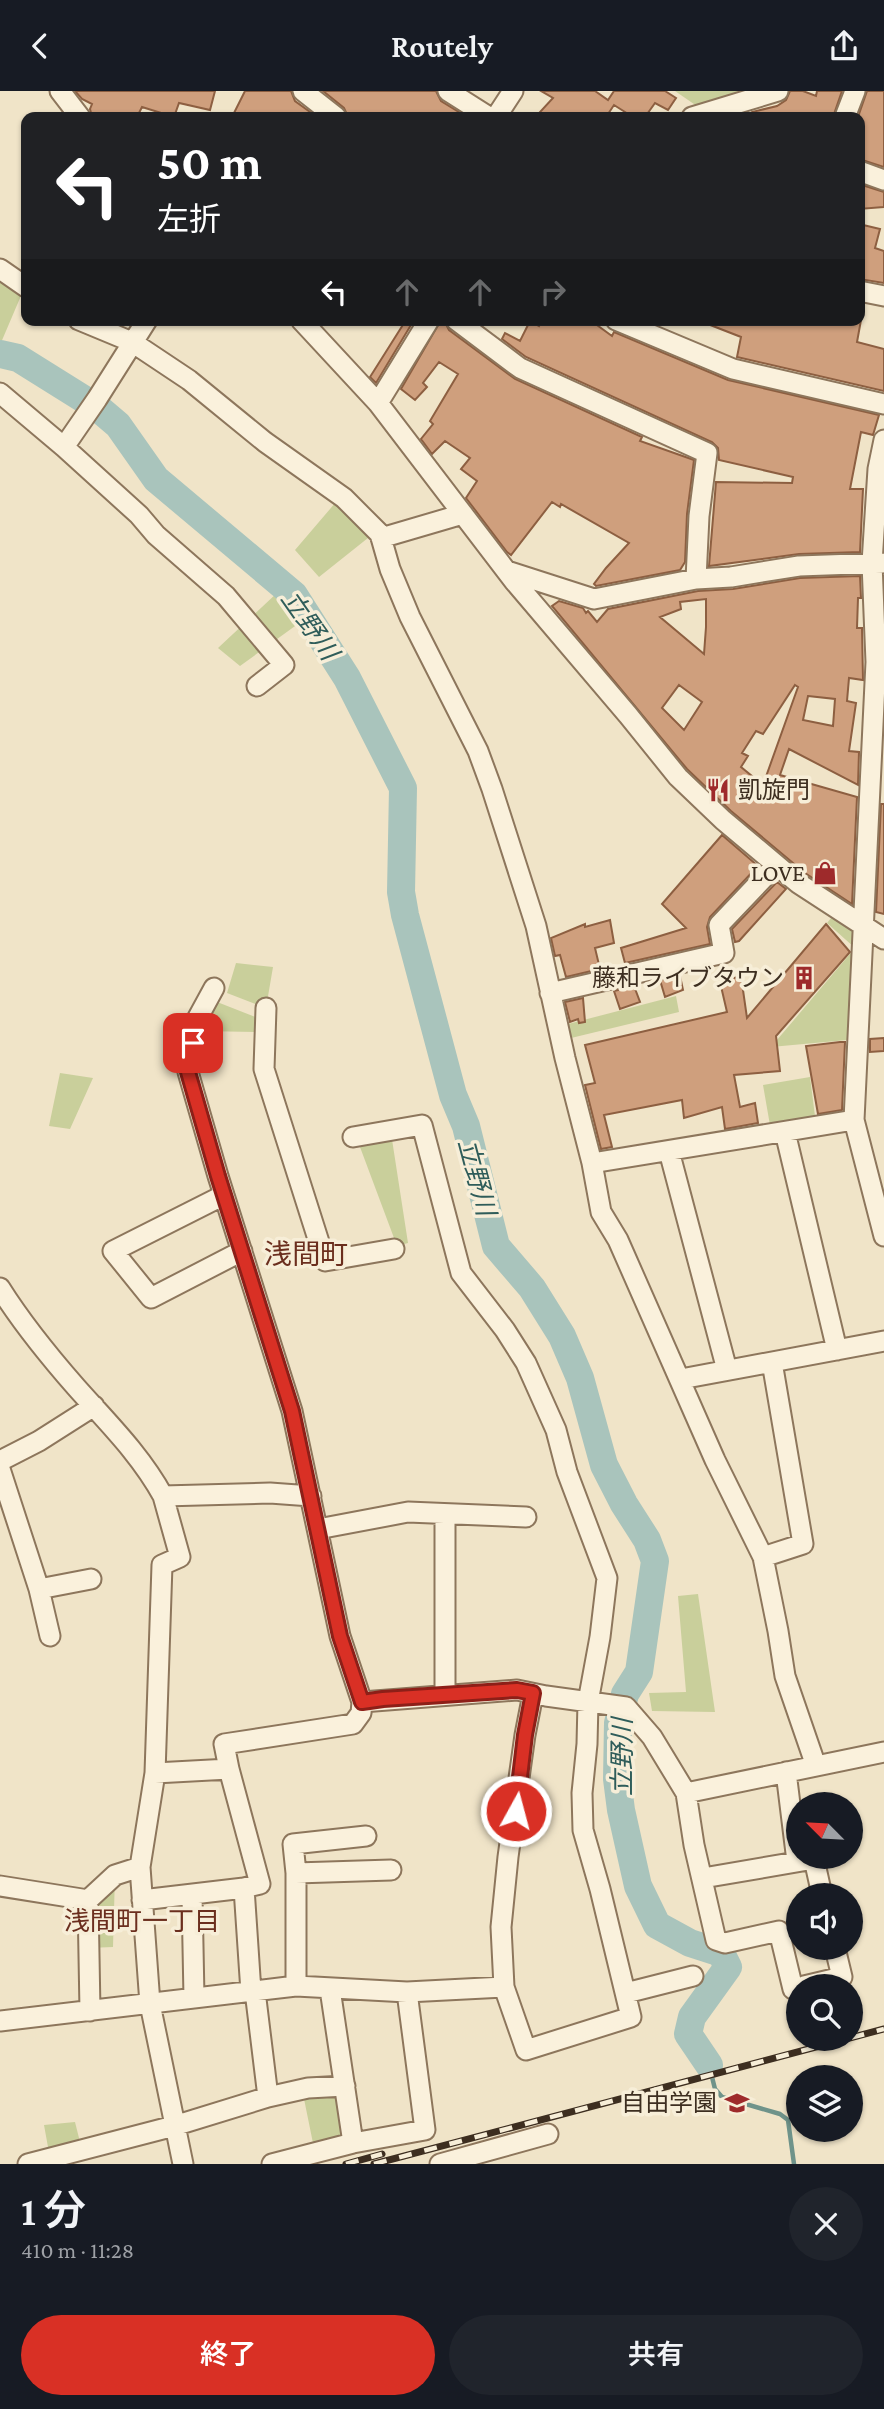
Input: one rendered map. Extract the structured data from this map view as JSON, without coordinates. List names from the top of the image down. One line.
{"districts":["浅間町","浅間町一丁目"],"water":["立野川"],"places":{"restaurant":["凱旋門"],"shop":["LOVE"],"building":["藤和ライブタウン"],"school or university":["自由学園"]},"north":"top left","page":{"header":"Routely","turn":["50 m","左折"],"heading":["1 分","410 m · 11:28"],"buttons":["終了","共有"]}}
